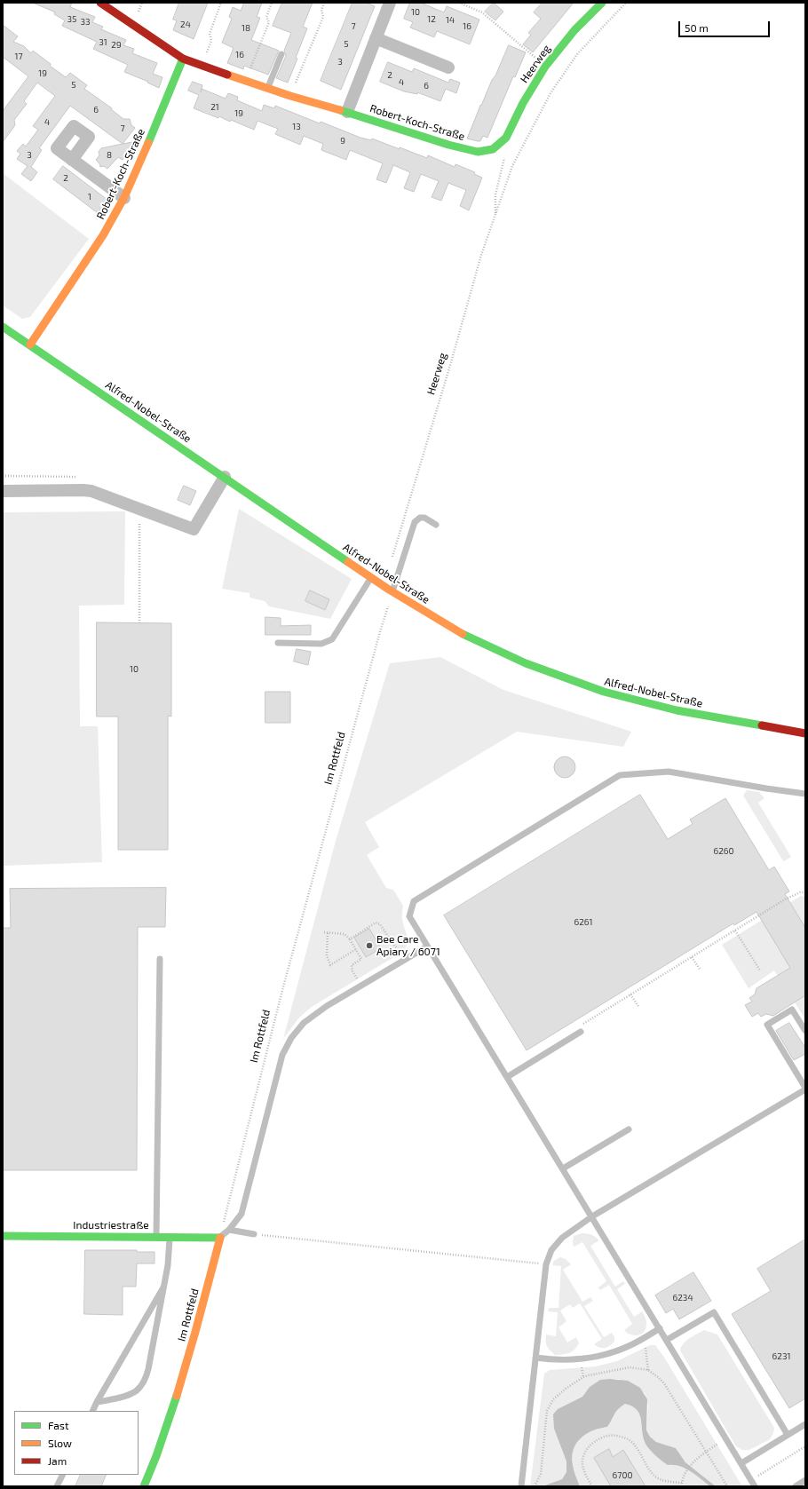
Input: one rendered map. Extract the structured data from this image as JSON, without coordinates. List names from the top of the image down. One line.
{"streets":{"street":["Heerweg","Robert-Koch-Straße","Alfred-Nobel-Straße","Im Rottfeld","Industriestraße"]},"crossings":[["Heerweg","Robert-Koch-Straße"],["Robert-Koch-Straße","Alfred-Nobel-Straße"],["Alfred-Nobel-Straße","Im Rottfeld"],["Im Rottfeld","Industriestraße"]],"places":["Bee Care Apiary / 6071"],"house_numbers":["10","35","12","14","33","24","7","16","18","31","5","29","16","17","3","19","2","4","5","6","21","6","19","4","13","7","9","3","8","2","1","10","6260","6261","6234","6231","6700"],"legend":["Fast","Slow","Jam"],"scale_bar":"50 m"}
